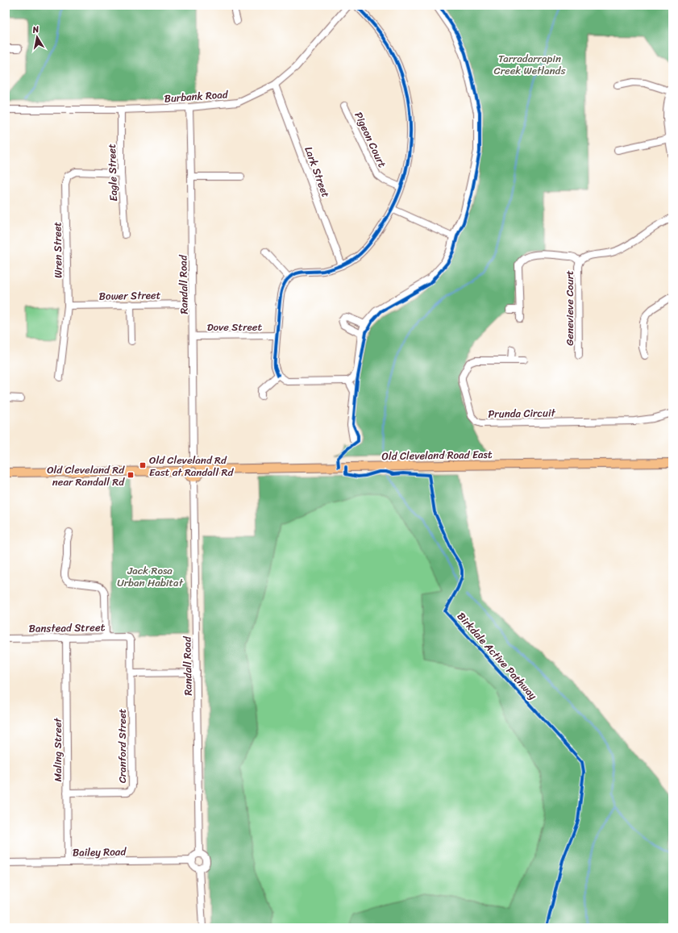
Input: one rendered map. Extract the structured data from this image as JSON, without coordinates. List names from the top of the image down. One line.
{"streets":{"main road":["Old Cleveland Road East"],"street":["Burbank Road","Pigeon Court","Lark Street","Eagle Street","Wren Street","Randall Road","Bower Street","Genevieve Court","Dove Street","Prunda Circuit","Banstead Street","Cranford Street","Maling Street","Bailey Road"],"cycle path":["Birkdale Active Pathway"]},"crossings":[["Burbank Road","Lark Street"],["Burbank Road","Eagle Street"],["Burbank Road","Randall Road"],["Eagle Street","Wren Street"],["Wren Street","Bower Street"],["Randall Road","Bower Street"],["Randall Road","Dove Street"],["Randall Road","Old Cleveland Road East"],["Randall Road","Bailey Road"],["Banstead Street","Cranford Street"],["Banstead Street","Maling Street"],["Cranford Street","Maling Street"],["Maling Street","Bailey Road"]],"parks":["Tarradarrapin Creek Wetlands","Jack Rosa Urban Habitat"],"places":{"transit":["Old Cleveland Rd East at Randall Rd","Old Cleveland Rd near Randall Rd"]},"north":"top"}
